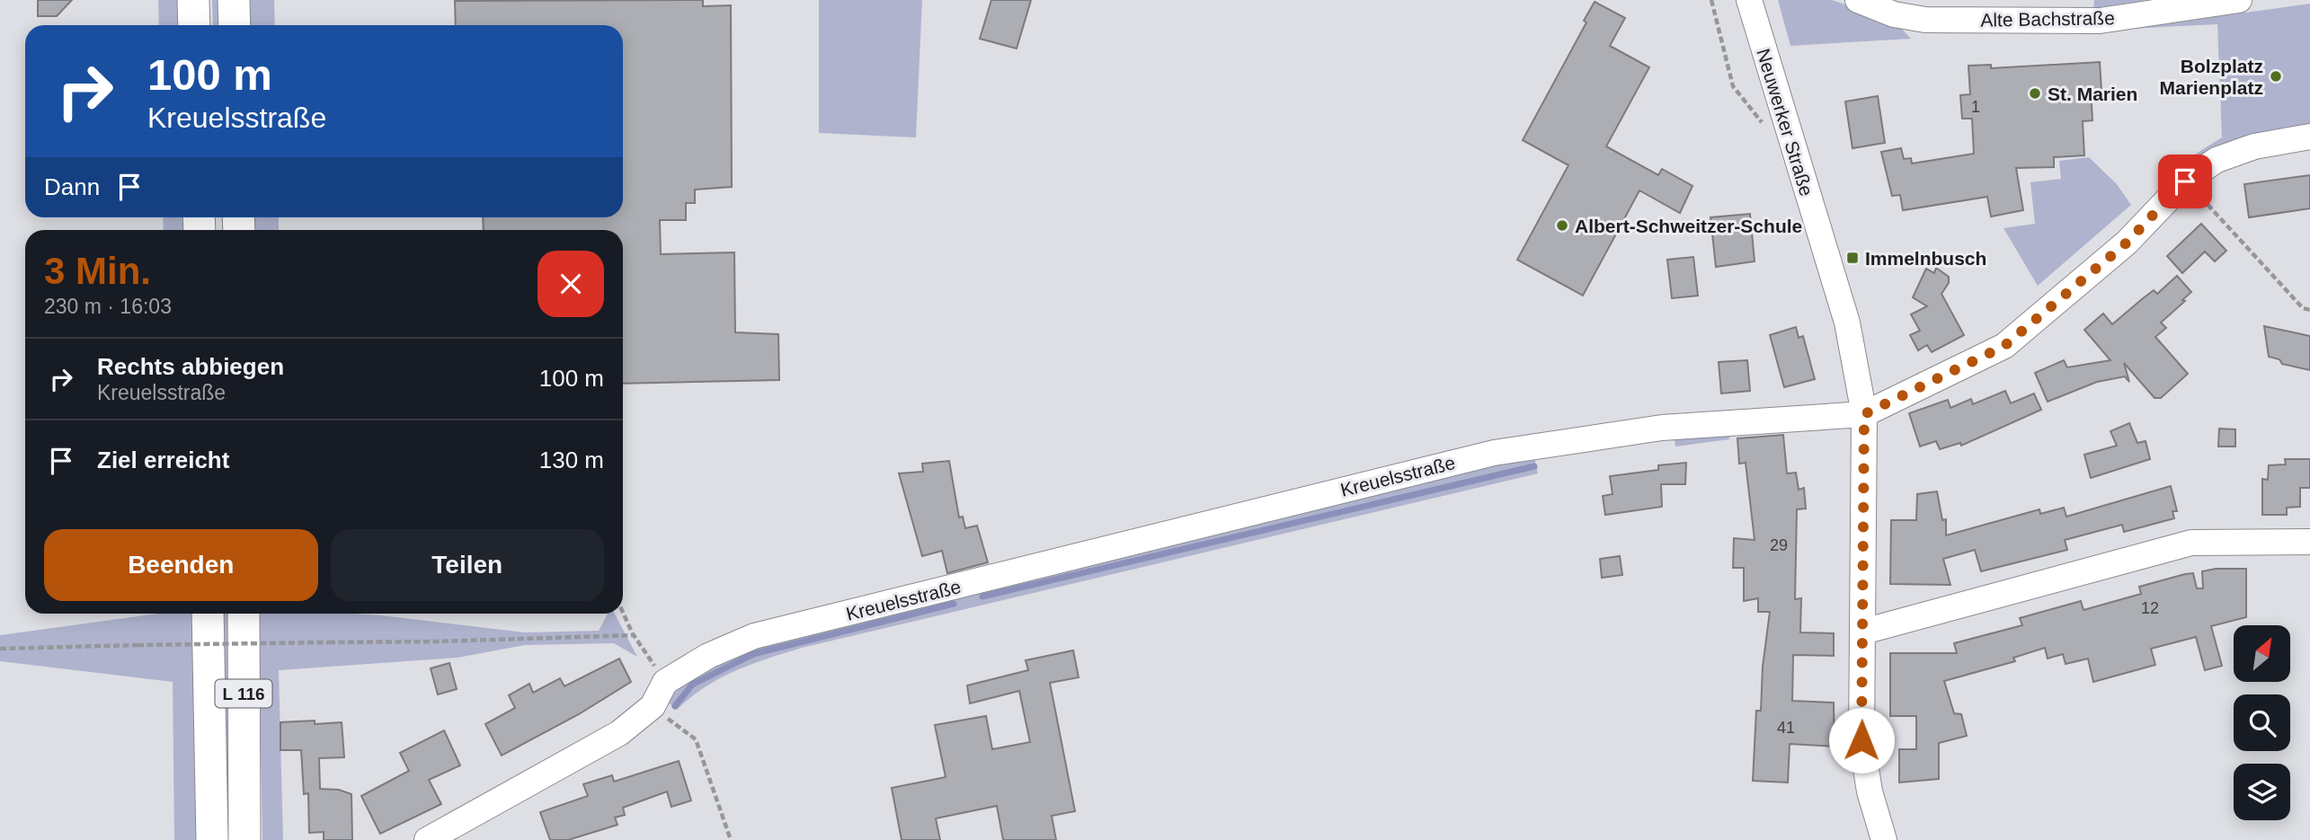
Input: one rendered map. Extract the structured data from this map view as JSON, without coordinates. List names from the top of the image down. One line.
{"streets":{"main road":["L 116"],"street":["Alte Bachstraße","Neuwerker Straße","Kreuelsstraße"]},"crossings":[["Neuwerker Straße","Kreuelsstraße"]],"places":{"other":["Bolzplatz Marienplatz","St. Marien","Albert-Schweitzer-Schule"],"transit":["Immelnbusch"]},"house_numbers":["1","29","12","41"],"north":"top right","page":{"turn":["100 m","Kreuelsstraße"],"then":"Dann","heading":["3 Min.","230 m · 16:03"],"list":[{"name":"Rechts abbiegen","note":"Kreuelsstraße","value":"100 m"},{"name":"Ziel erreicht","value":"130 m"}],"buttons":["Beenden","Teilen"]}}
